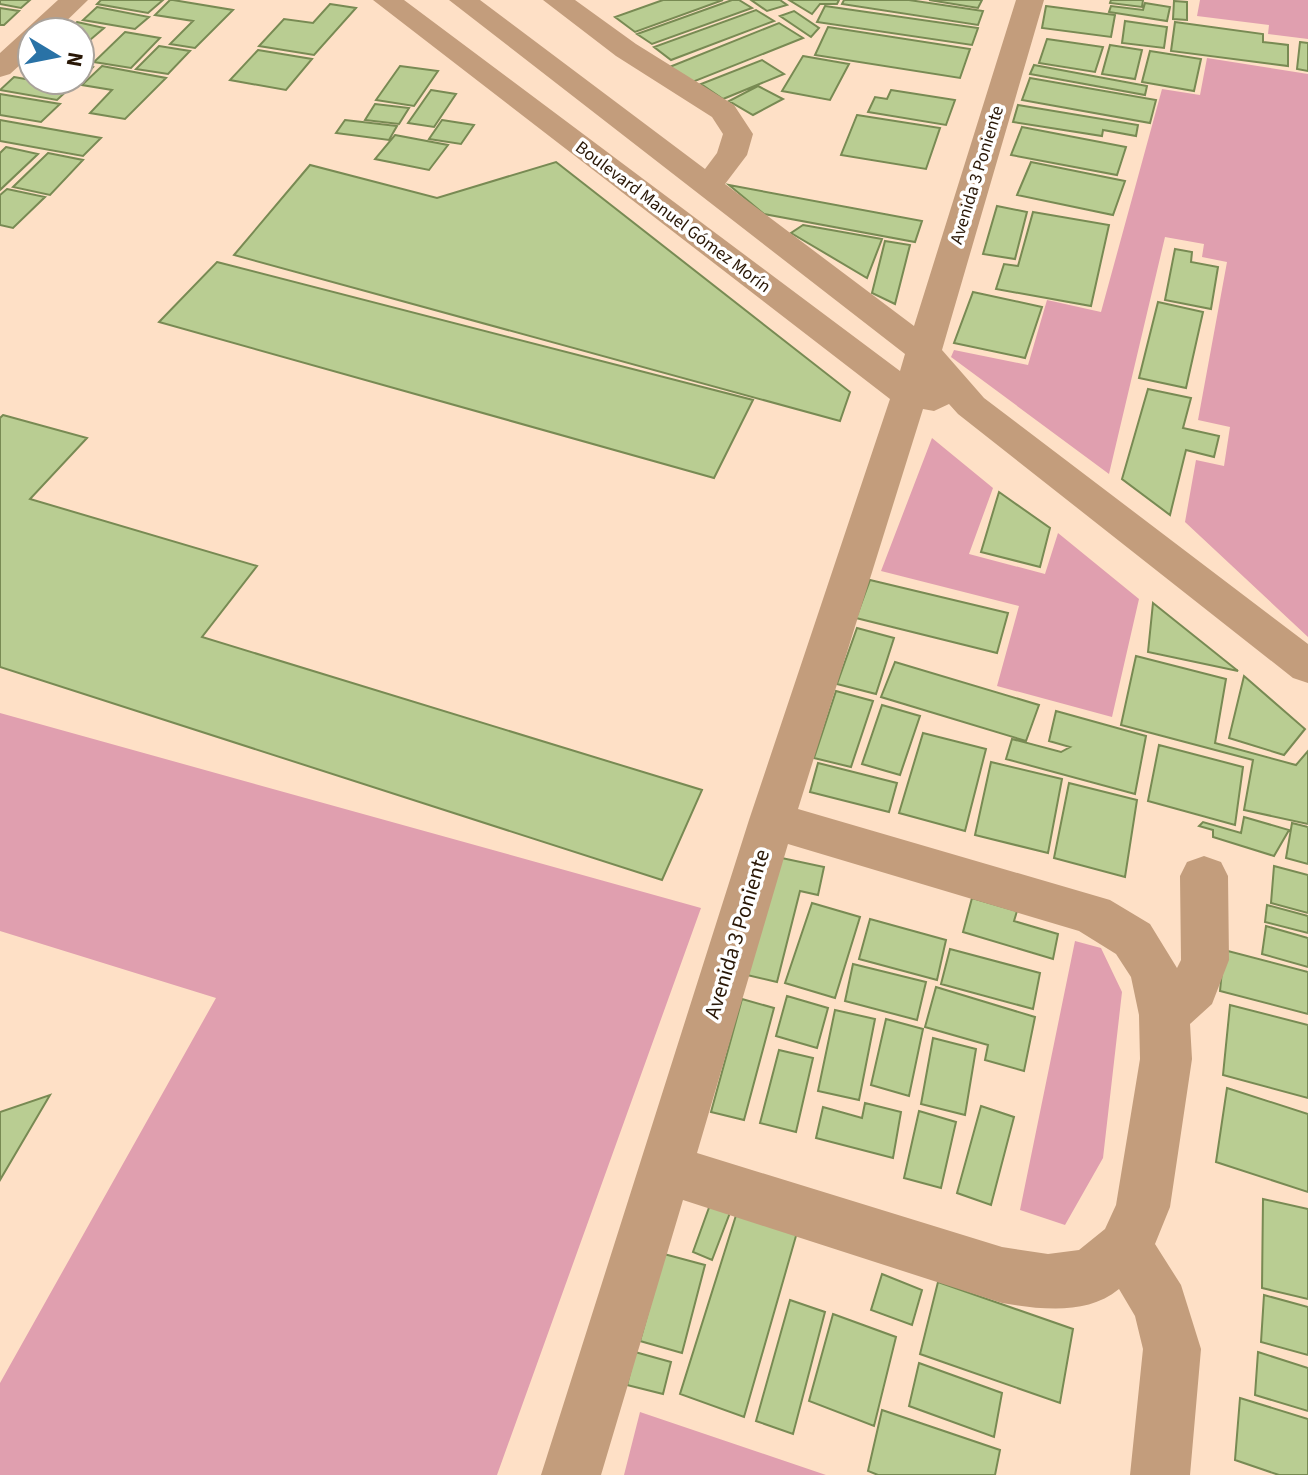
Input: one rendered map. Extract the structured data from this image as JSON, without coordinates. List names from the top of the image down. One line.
{"streets":{"street":["Avenida 3 Poniente","Boulevard Manuel Gómez Morín"]},"crossings":[["Avenida 3 Poniente","Boulevard Manuel Gómez Morín"]],"north":"right"}
